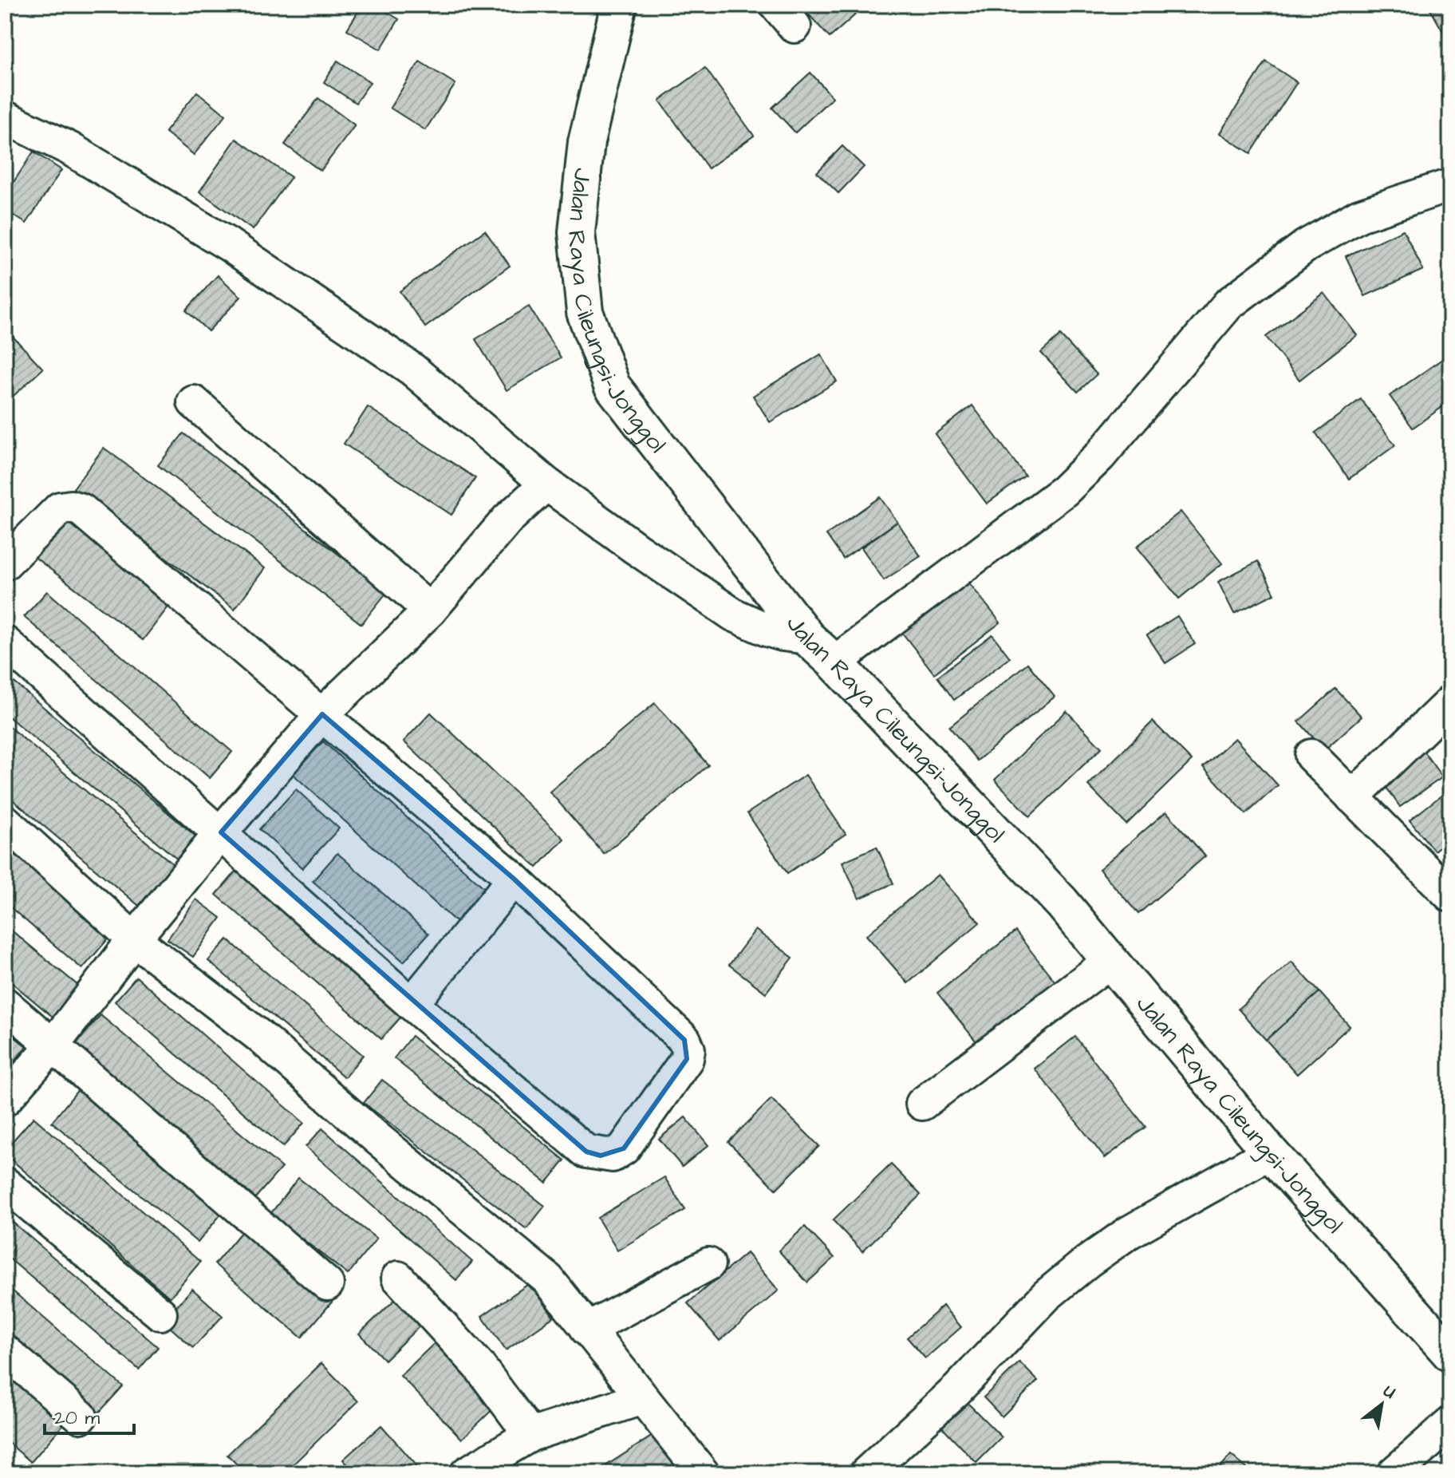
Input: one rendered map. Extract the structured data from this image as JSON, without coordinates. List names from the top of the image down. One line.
{"streets":{"main road":["Jalan Raya Cileungsi-Jonggol"]},"scale_bar":"20 m","north":"top right"}
